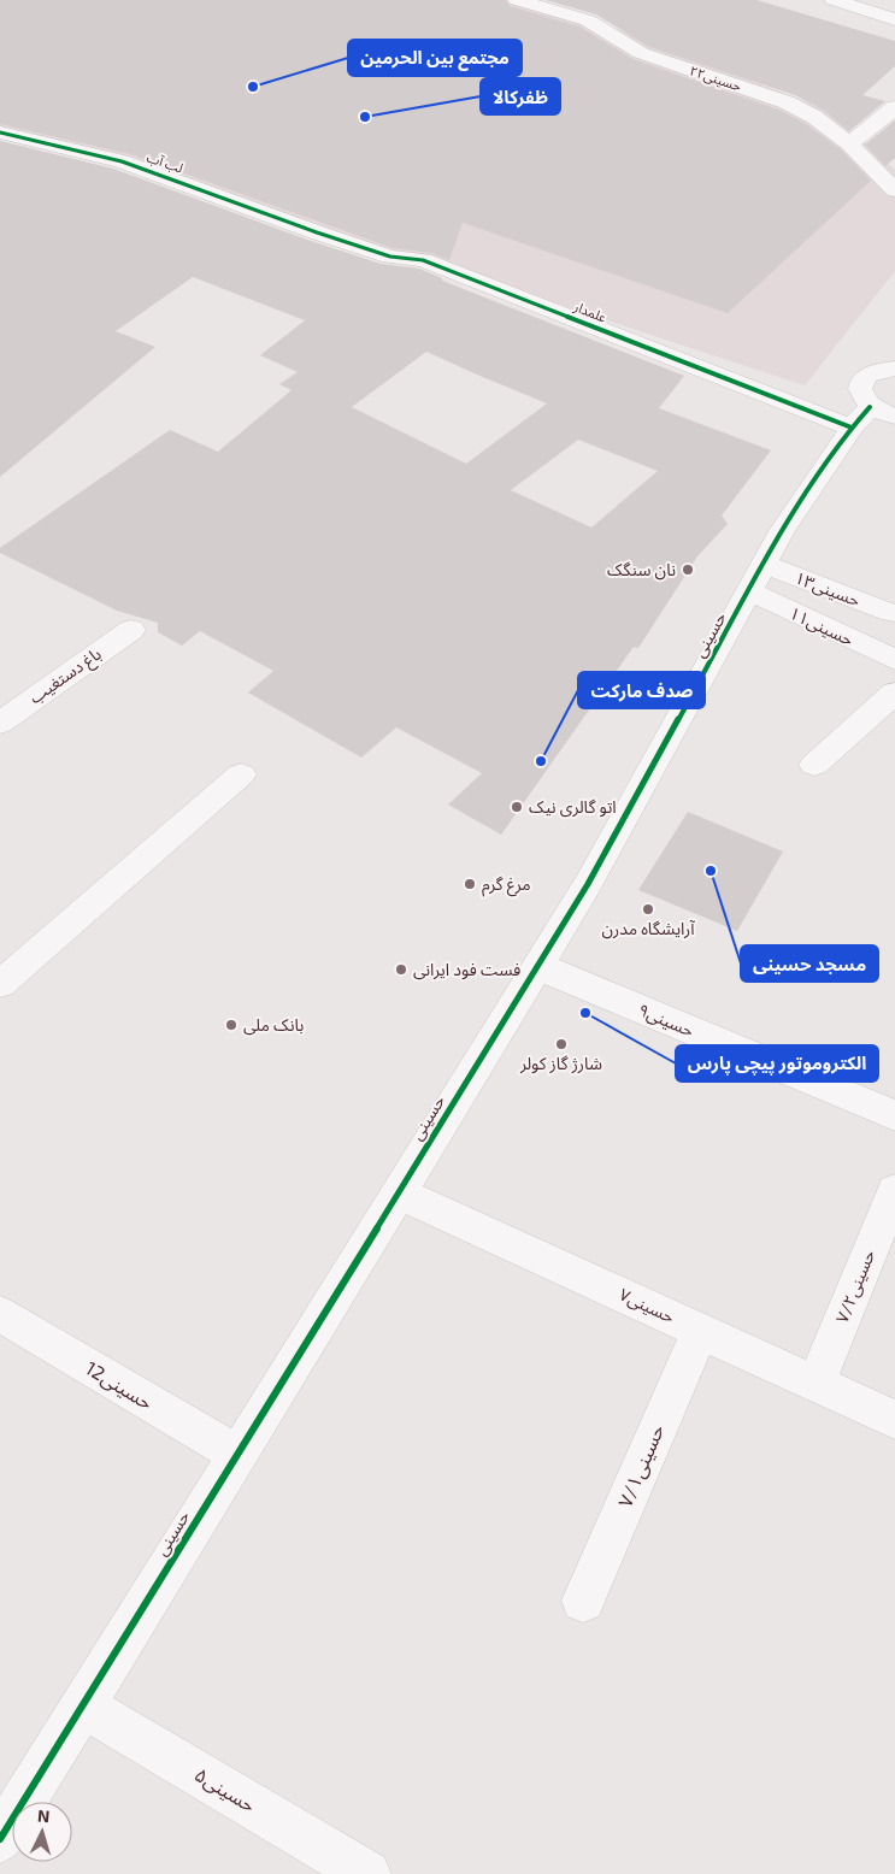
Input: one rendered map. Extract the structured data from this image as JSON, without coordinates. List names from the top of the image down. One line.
{"streets":{"street":["حسینی۲۲","لب آب","علمدار","حسینی۱۳","حسینی۱۱","حسینی","باغ دستغیب","حسینی۹","حسینی۷/۲","حسینی۷","حسینی12","حسینی۷/۱","حسینی۵"]},"crossings":[["لب آب","علمدار"],["علمدار","حسینی"],["حسینی۱۳","حسینی۱۱"],["حسینی۱۳","حسینی"],["حسینی۱۱","حسینی"],["حسینی","حسینی۹"],["حسینی","حسینی۷"],["حسینی","حسینی12"],["حسینی","حسینی۵"],["حسینی۷/۲","حسینی۷"],["حسینی۷","حسینی۷/۱"]],"places":["مجتمع بین الحرمین","ظفرکالا","نان سنگک","صدف مارکت","اتو گالری نیک","مسجد حسینی","مرغ گرم","آرایشگاه مدرن","فست فود ایرانی","الکتروموتور پیچی پارس","بانک ملی","شارژ گاز کولر"],"north":"top"}
